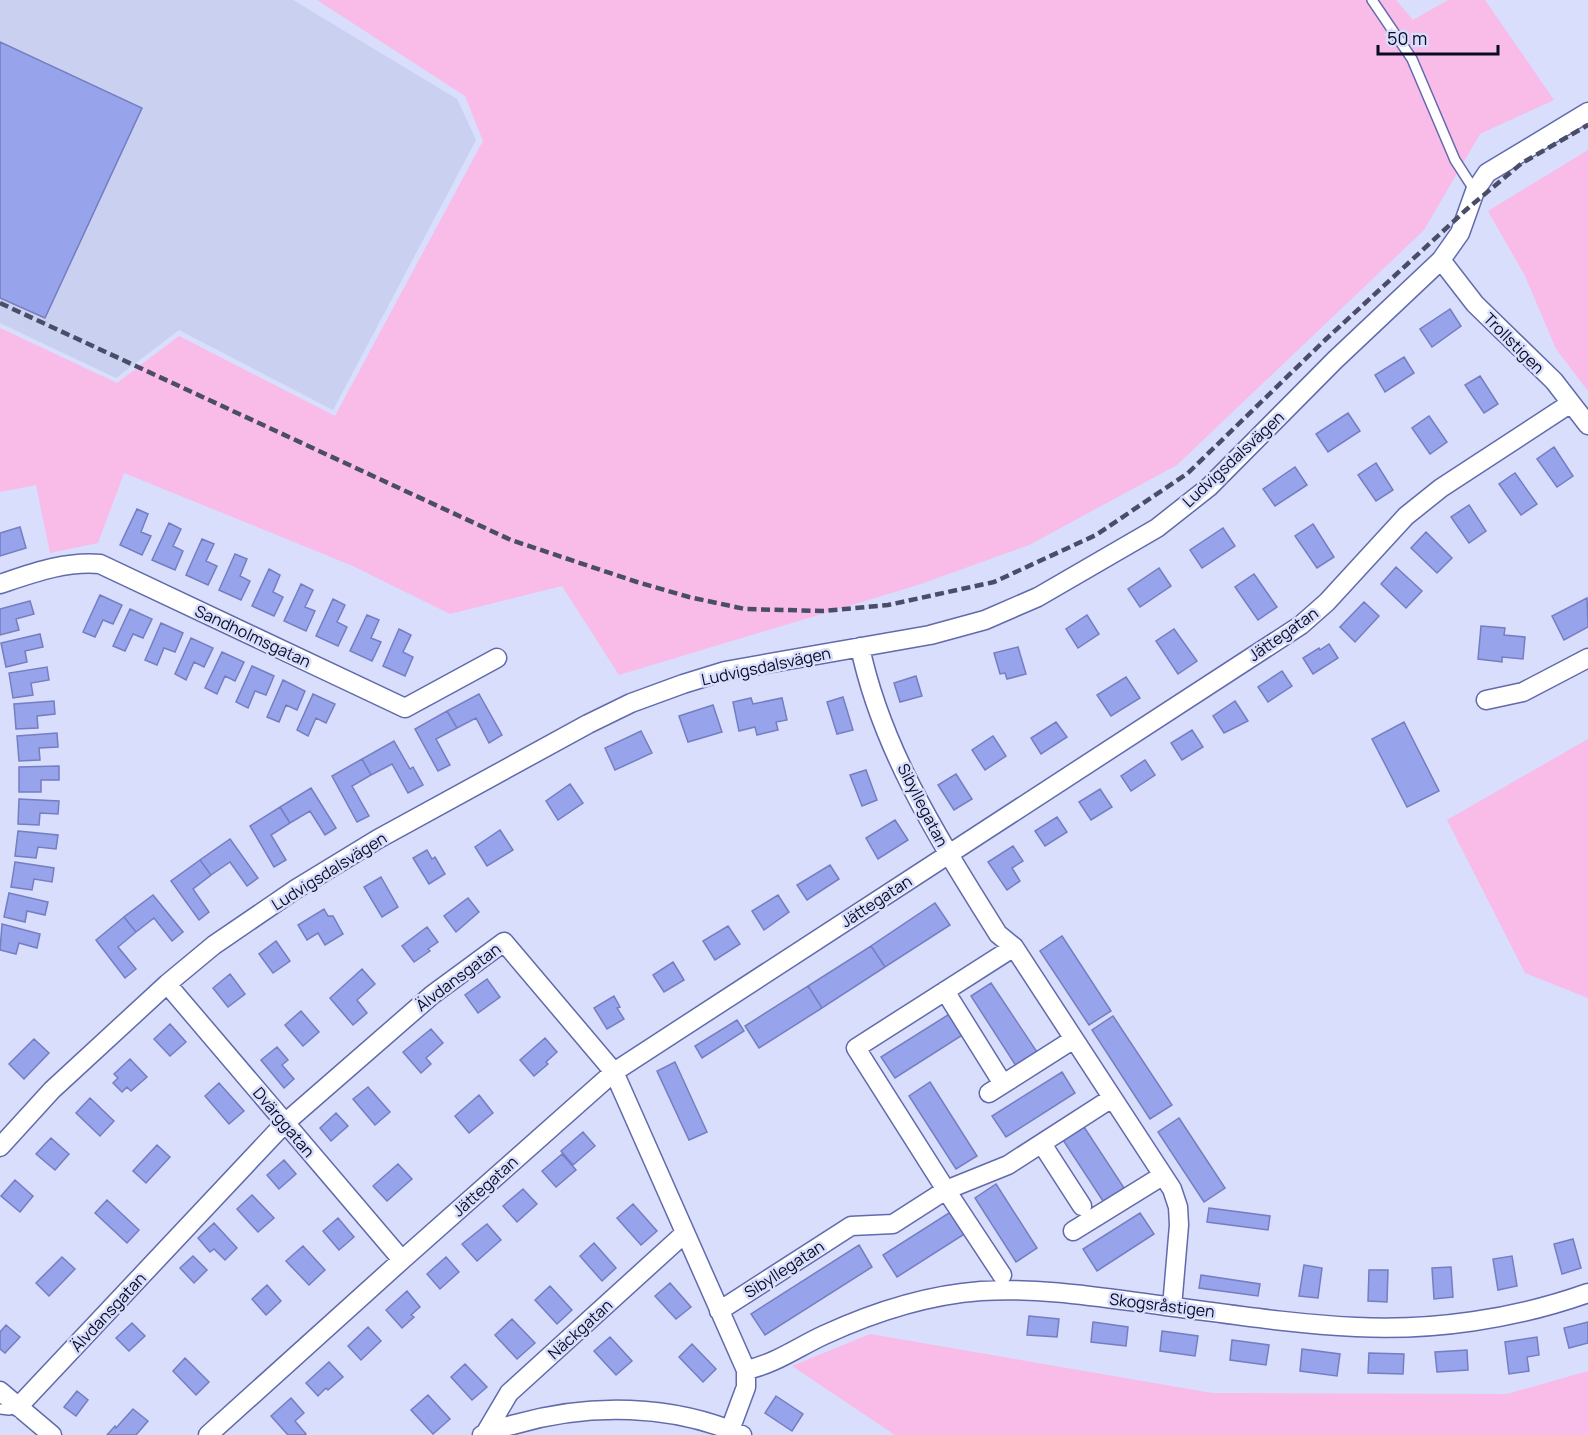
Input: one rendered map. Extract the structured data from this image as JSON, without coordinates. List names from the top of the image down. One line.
{"streets":{"street":["Trollstigen","Ludvigsdalsvägen","Jättegatan","Sandholmsgatan","Sibyllegatan","Älvdansgatan","Dvärggatan","Skogsråstigen","Näckgatan"]},"crossings":[["Trollstigen","Ludvigsdalsvägen"],["Trollstigen","Jättegatan"],["Ludvigsdalsvägen","Sibyllegatan"],["Ludvigsdalsvägen","Dvärggatan"],["Jättegatan","Sibyllegatan"],["Jättegatan","Älvdansgatan"],["Jättegatan","Dvärggatan"],["Sibyllegatan","Älvdansgatan"],["Sibyllegatan","Skogsråstigen"],["Älvdansgatan","Dvärggatan"],["Älvdansgatan","Skogsråstigen"],["Älvdansgatan","Näckgatan"]],"scale_bar":"50 m"}
